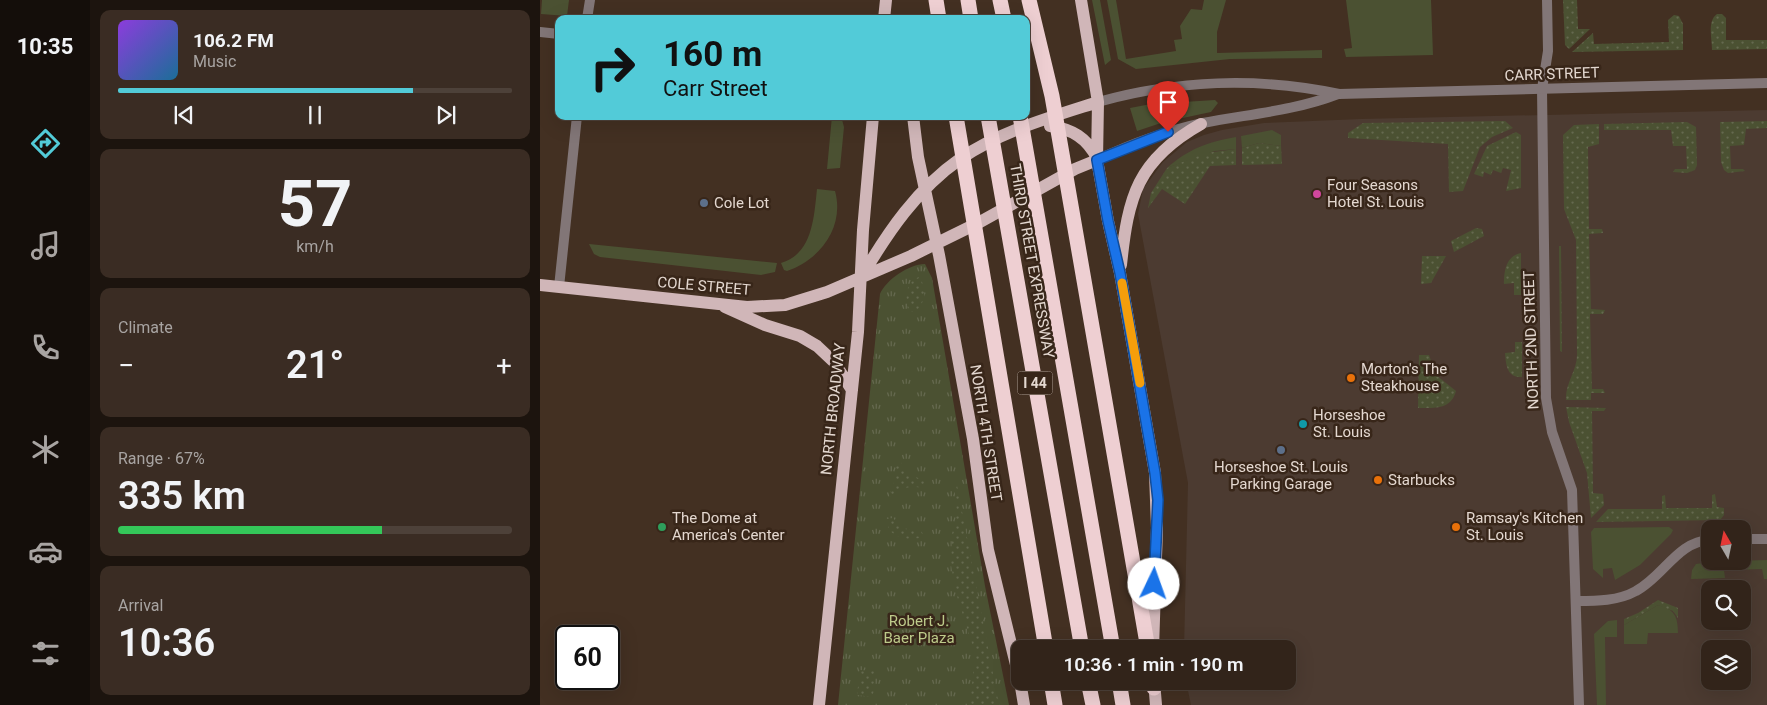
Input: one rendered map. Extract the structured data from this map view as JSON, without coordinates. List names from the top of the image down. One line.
{"streets":{"highway":["THIRD STREET EXPRESSWAY","I 44"],"main road":["COLE STREET","NORTH BROADWAY","NORTH 4TH STREET"],"street":["CARR STREET","NORTH 2ND STREET"]},"crossings":[["CARR STREET","COLE STREET"],["CARR STREET","NORTH 2ND STREET"],["COLE STREET","NORTH BROADWAY"],["COLE STREET","NORTH 4TH STREET"]],"parks":["Robert J. Baer Plaza"],"places":["Four Seasons Hotel St. Louis","Cole Lot","Morton's The Steakhouse","Horseshoe St. Louis","Horseshoe St. Louis Parking Garage","Starbucks","The Dome at America's Center","Ramsay's Kitchen St. Louis"],"north":"top","page":{"tabs":"10:35","turn":["160 m","Carr Street"],"song":["106.2 FM","Music"],"tile":[["57","km/h"],"Climate",["Range · 67%","335 km"],["Arrival","10:36"]],"heat":["−","21°","+"],"limit":"60","trip":"10:36 · 1 min · 190 m"}}
